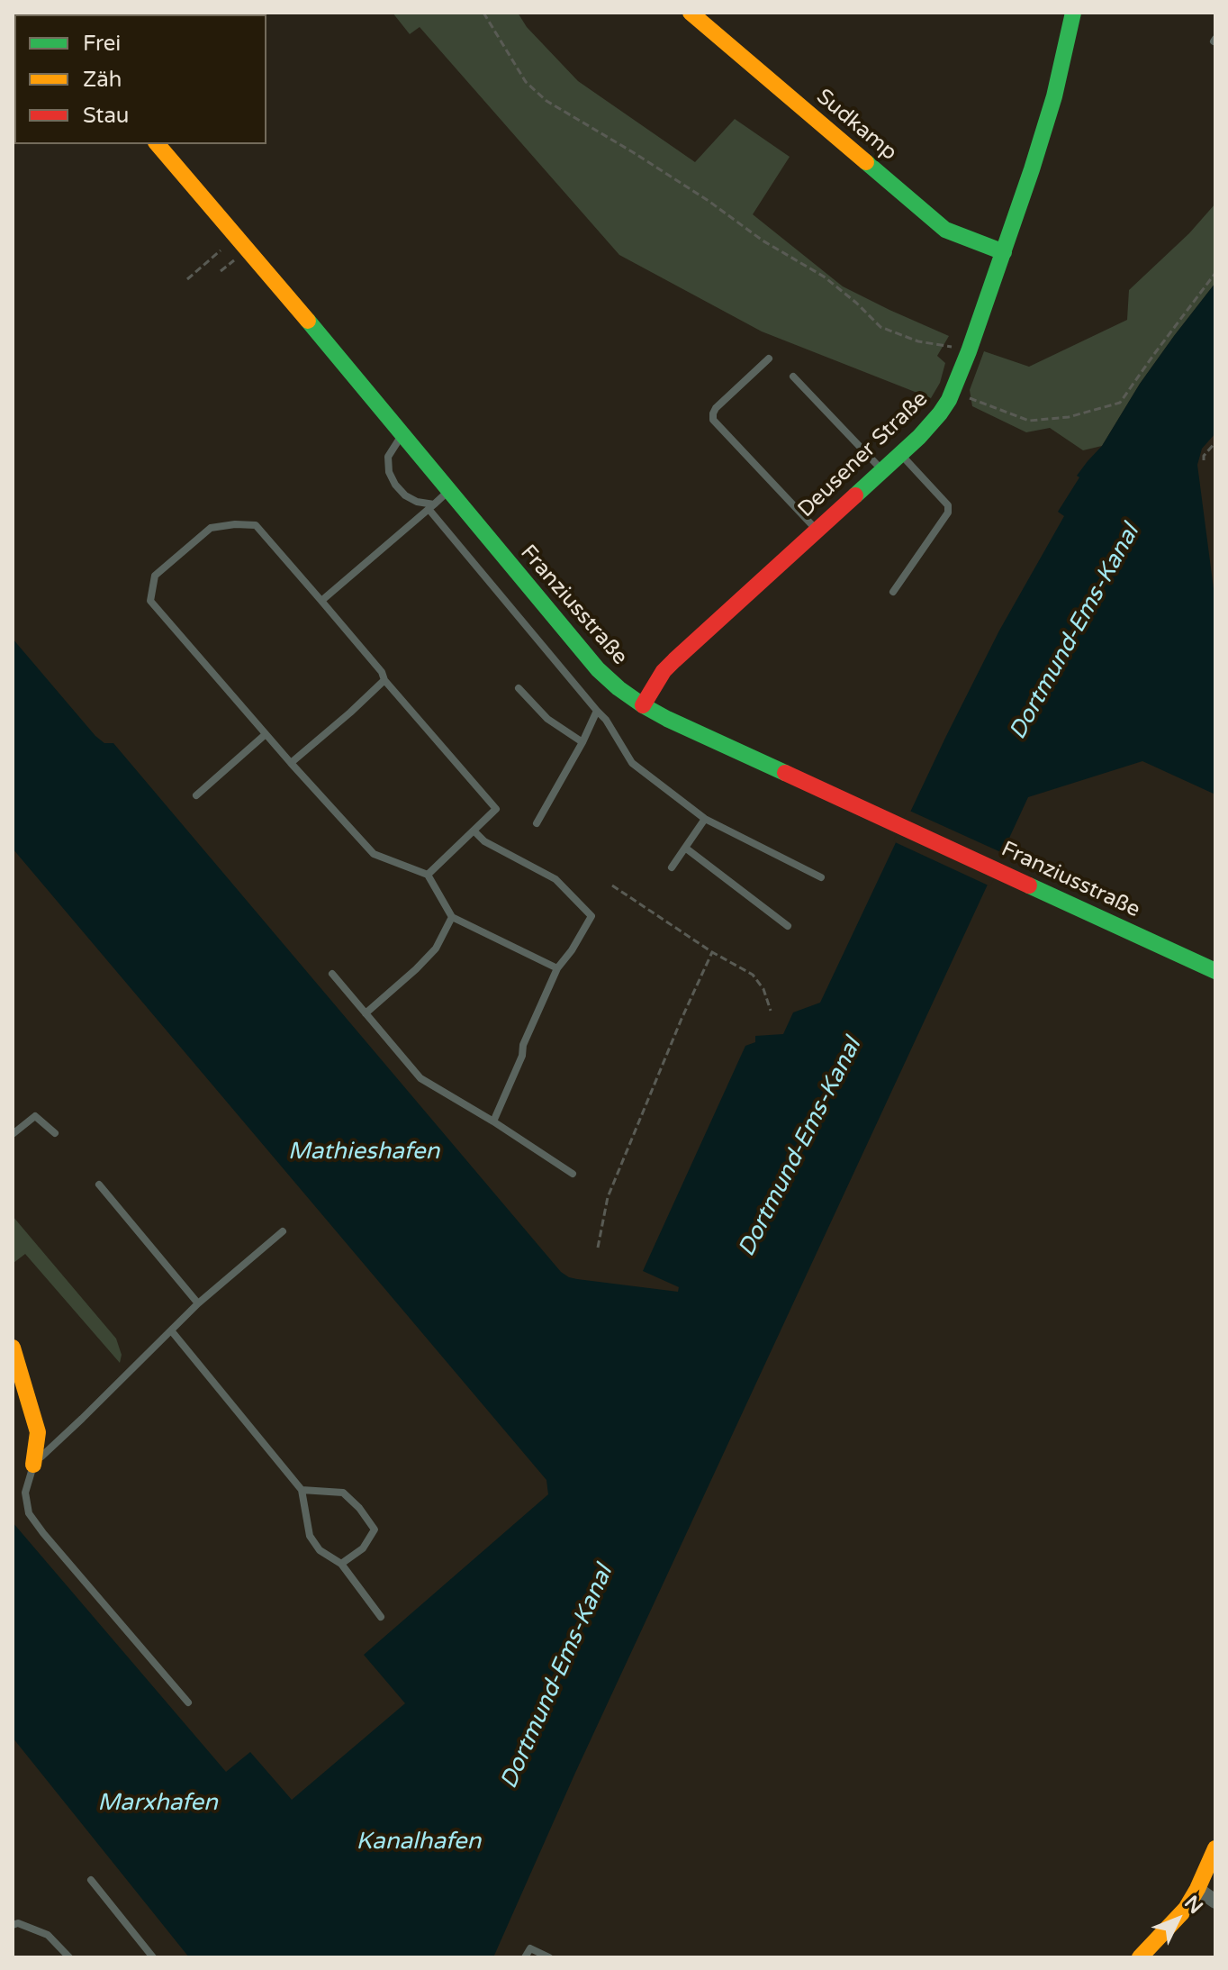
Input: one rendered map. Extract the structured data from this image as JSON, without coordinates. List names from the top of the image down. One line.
{"streets":{"main road":["Sudkamp","Deusener Straße","Franziusstraße"]},"crossings":[["Sudkamp","Deusener Straße"],["Deusener Straße","Franziusstraße"]],"water":["Dortmund-Ems-Kanal","Mathieshafen","Marxhafen","Kanalhafen"],"legend":["Frei","Zäh","Stau"],"north":"top right"}
